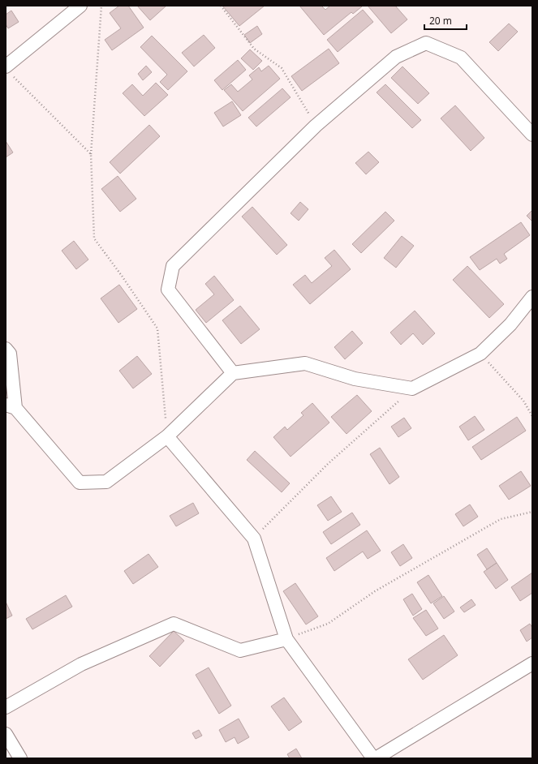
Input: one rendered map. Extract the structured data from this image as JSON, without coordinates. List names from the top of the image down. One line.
{"scale_bar":"20 m"}
